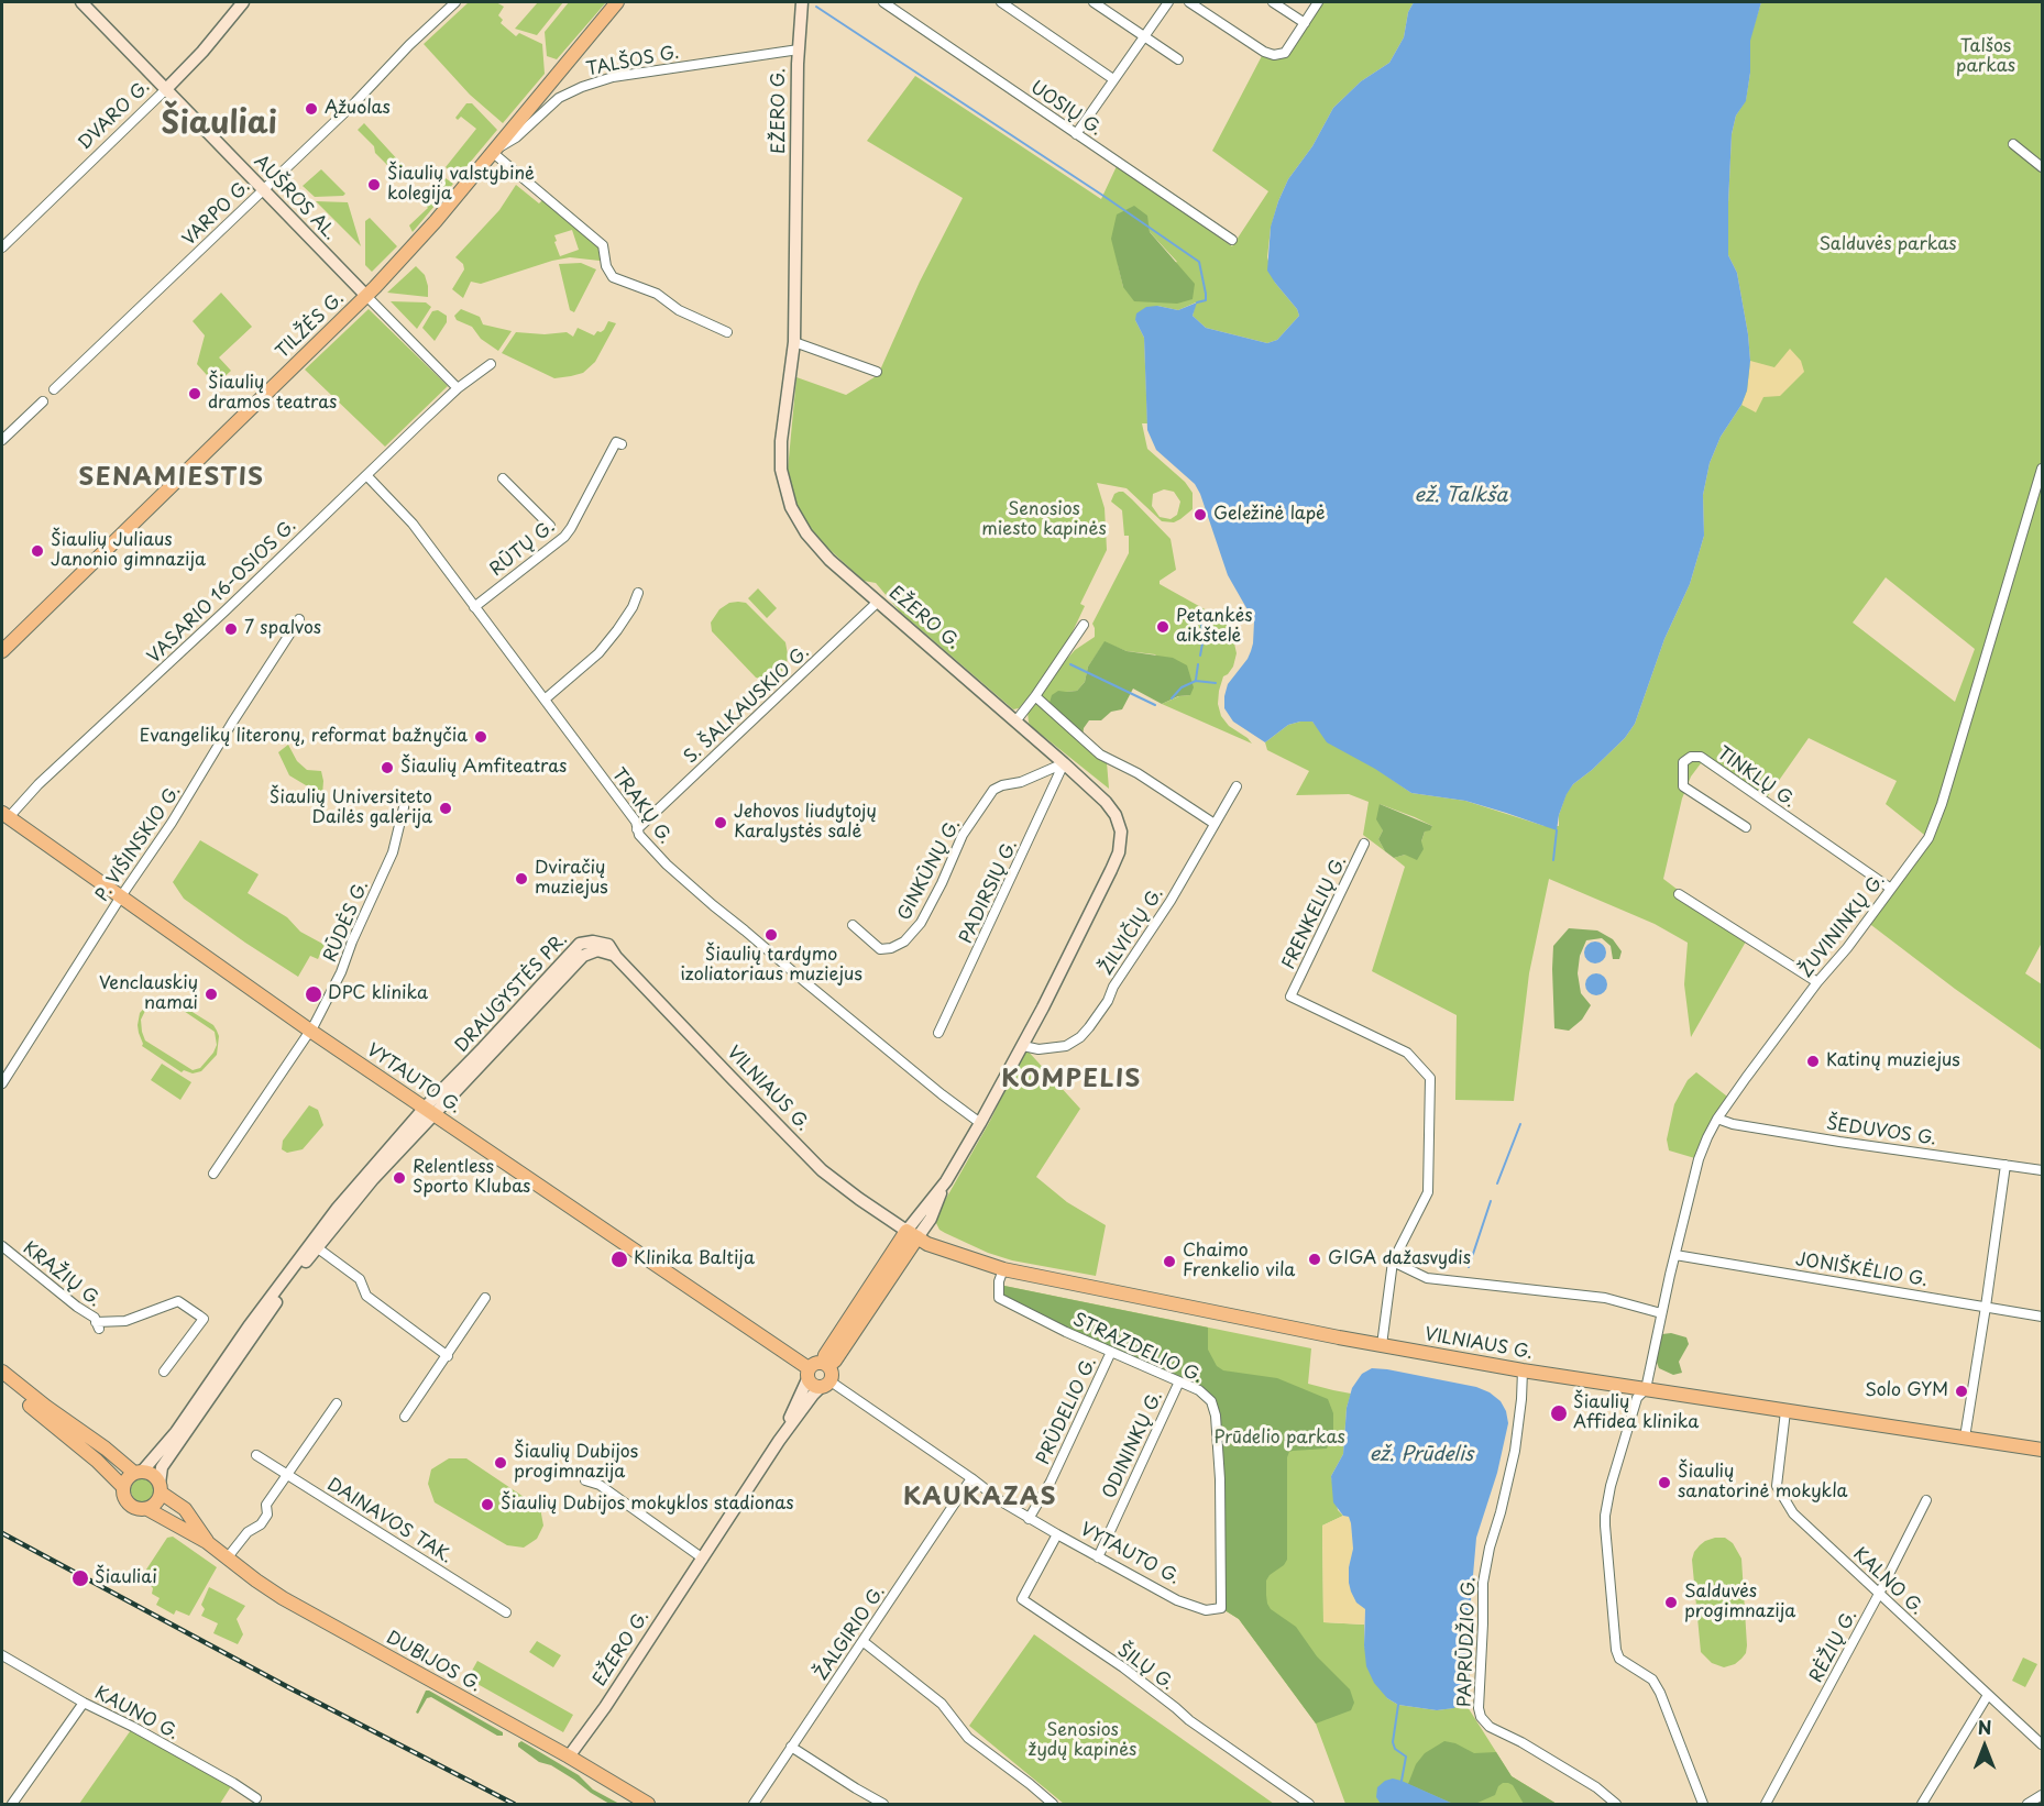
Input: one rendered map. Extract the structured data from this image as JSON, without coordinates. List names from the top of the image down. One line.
{"streets":{"main road":["EŽERO G.","DVARO G.","AUŠROS AL.","TILŽĖS G.","DRAUGYSTĖS PR.","VYTAUTO G.","VILNIAUS G.","DUBIJOS G."],"street":["TALŠOS G.","UOSIŲ G.","VARPO G.","RŪTŲ G.","VASARIO 16-OSIOS G.","S. ŠALKAUSKIO G.","TINKLŲ G.","TRAKŲ G.","P. VIŠINSKIO G.","GINKŪNŲ G.","PADIRSIŲ G.","FRENKELIŲ G.","RŪDĖS G.","ŽUVININKŲ G.","ŽILVIČIŲ G.","ŠEDUVOS G.","JONIŠKĖLIO G.","KRAŽIŲ G.","STRAZDELIO G.","PRŪDELIO G.","ODININKŲ G.","DAINAVOS TAK.","KALNO G.","ŽALGIRIO G.","PAPRŪDŽIO G.","RĖŽIŲ G.","ŠILŲ G.","KAUNO G."]},"crossings":[["TALŠOS G.","EŽERO G."],["TALŠOS G.","TILŽĖS G."],["EŽERO G.","S. ŠALKAUSKIO G."],["EŽERO G.","TRAKŲ G."],["EŽERO G.","GINKŪNŲ G."],["EŽERO G.","PADIRSIŲ G."],["EŽERO G.","ŽILVIČIŲ G."],["EŽERO G.","VYTAUTO G."],["EŽERO G.","VILNIAUS G."],["EŽERO G.","DUBIJOS G."],["DVARO G.","AUŠROS AL."],["AUŠROS AL.","VARPO G."],["AUŠROS AL.","TILŽĖS G."],["AUŠROS AL.","VASARIO 16-OSIOS G."],["RŪTŲ G.","TRAKŲ G."],["VASARIO 16-OSIOS G.","TRAKŲ G."],["VASARIO 16-OSIOS G.","VYTAUTO G."],["S. ŠALKAUSKIO G.","TRAKŲ G."],["TINKLŲ G.","ŽUVININKŲ G."],["P. VIŠINSKIO G.","VYTAUTO G."],["GINKŪNŲ G.","PADIRSIŲ G."],["FRENKELIŲ G.","VILNIAUS G."],["RŪDĖS G.","VYTAUTO G."],["ŽUVININKŲ G.","VILNIAUS G."],["ŽUVININKŲ G.","ŠEDUVOS G."],["ŽUVININKŲ G.","JONIŠKĖLIO G."],["DRAUGYSTĖS PR.","VYTAUTO G."],["DRAUGYSTĖS PR.","VILNIAUS G."],["DRAUGYSTĖS PR.","DUBIJOS G."],["VYTAUTO G.","STRAZDELIO G."],["VYTAUTO G.","PRŪDELIO G."],["VYTAUTO G.","ODININKŲ G."],["VYTAUTO G.","ŽALGIRIO G."],["VYTAUTO G.","ŠILŲ G."],["VILNIAUS G.","STRAZDELIO G."],["VILNIAUS G.","KALNO G."],["VILNIAUS G.","PAPRŪDŽIO G."],["STRAZDELIO G.","PRŪDELIO G."],["STRAZDELIO G.","ODININKŲ G."],["KALNO G.","RĖŽIŲ G."]],"districts":["Šiauliai","SENAMIESTIS","KOMPELIS","KAUKAZAS"],"water":["ež. Talkša","ež. Prūdelis"],"parks":["Talšos parkas","Salduvės parkas","Senosios miesto kapinės","Prūdelio parkas","Senosios žydų kapinės"],"places":["Ąžuolas","Šiaulių valstybinė kolegija","Šiaulių dramos teatras","Geležinė lapė","Šiaulių Juliaus Janonio gimnazija","Petankės aikštelė","7 spalvos","Evangelikų literonų, reformat bažnyčia","Šiaulių Amfiteatras","Šiaulių Universiteto Dailės galerija","Jehovos liudytojų Karalystės salė","Dviračių muziejus","Šiaulių tardymo izoliatoriaus muziejus","Venclauskių namai","DPC klinika","Katinų muziejus","Relentless Sporto Klubas","Klinika Baltija","GIGA dažasvydis","Chaimo Frenkelio vila","Solo GYM","Šiaulių Affidea klinika","Šiaulių Dubijos progimnazija","Šiaulių sanatorinė mokykla","Šiaulių Dubijos mokyklos stadionas","Šiauliai","Salduvės progimnazija"],"north":"top"}
